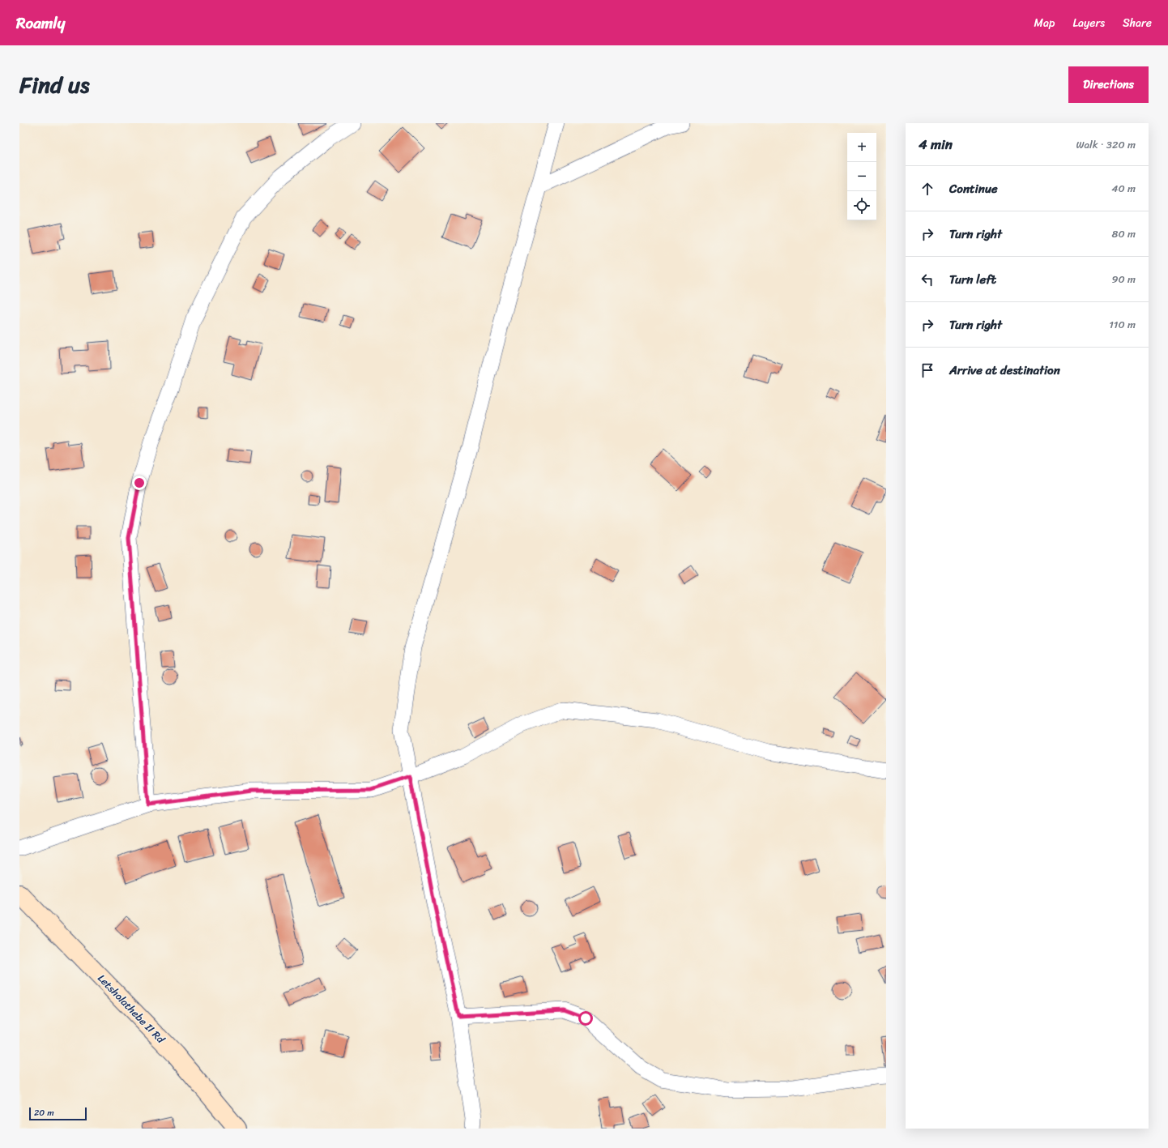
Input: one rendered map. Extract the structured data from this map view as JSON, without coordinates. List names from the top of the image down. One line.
{"streets":{"street":["Letsholathebe II Rd"]},"scale_bar":"20 m","page":{"header":"Roamly","nav":["Map","Layers","Share"],"title":"Find us","buttons":"Directions","heading":["4 min","Walk · 320 m"],"map_buttons":["+","−"],"list":[["Continue","40 m"],["Turn right","80 m"],["Turn left","90 m"],["Turn right","110 m"],"Arrive at destination"],"scale":"20 m"}}
